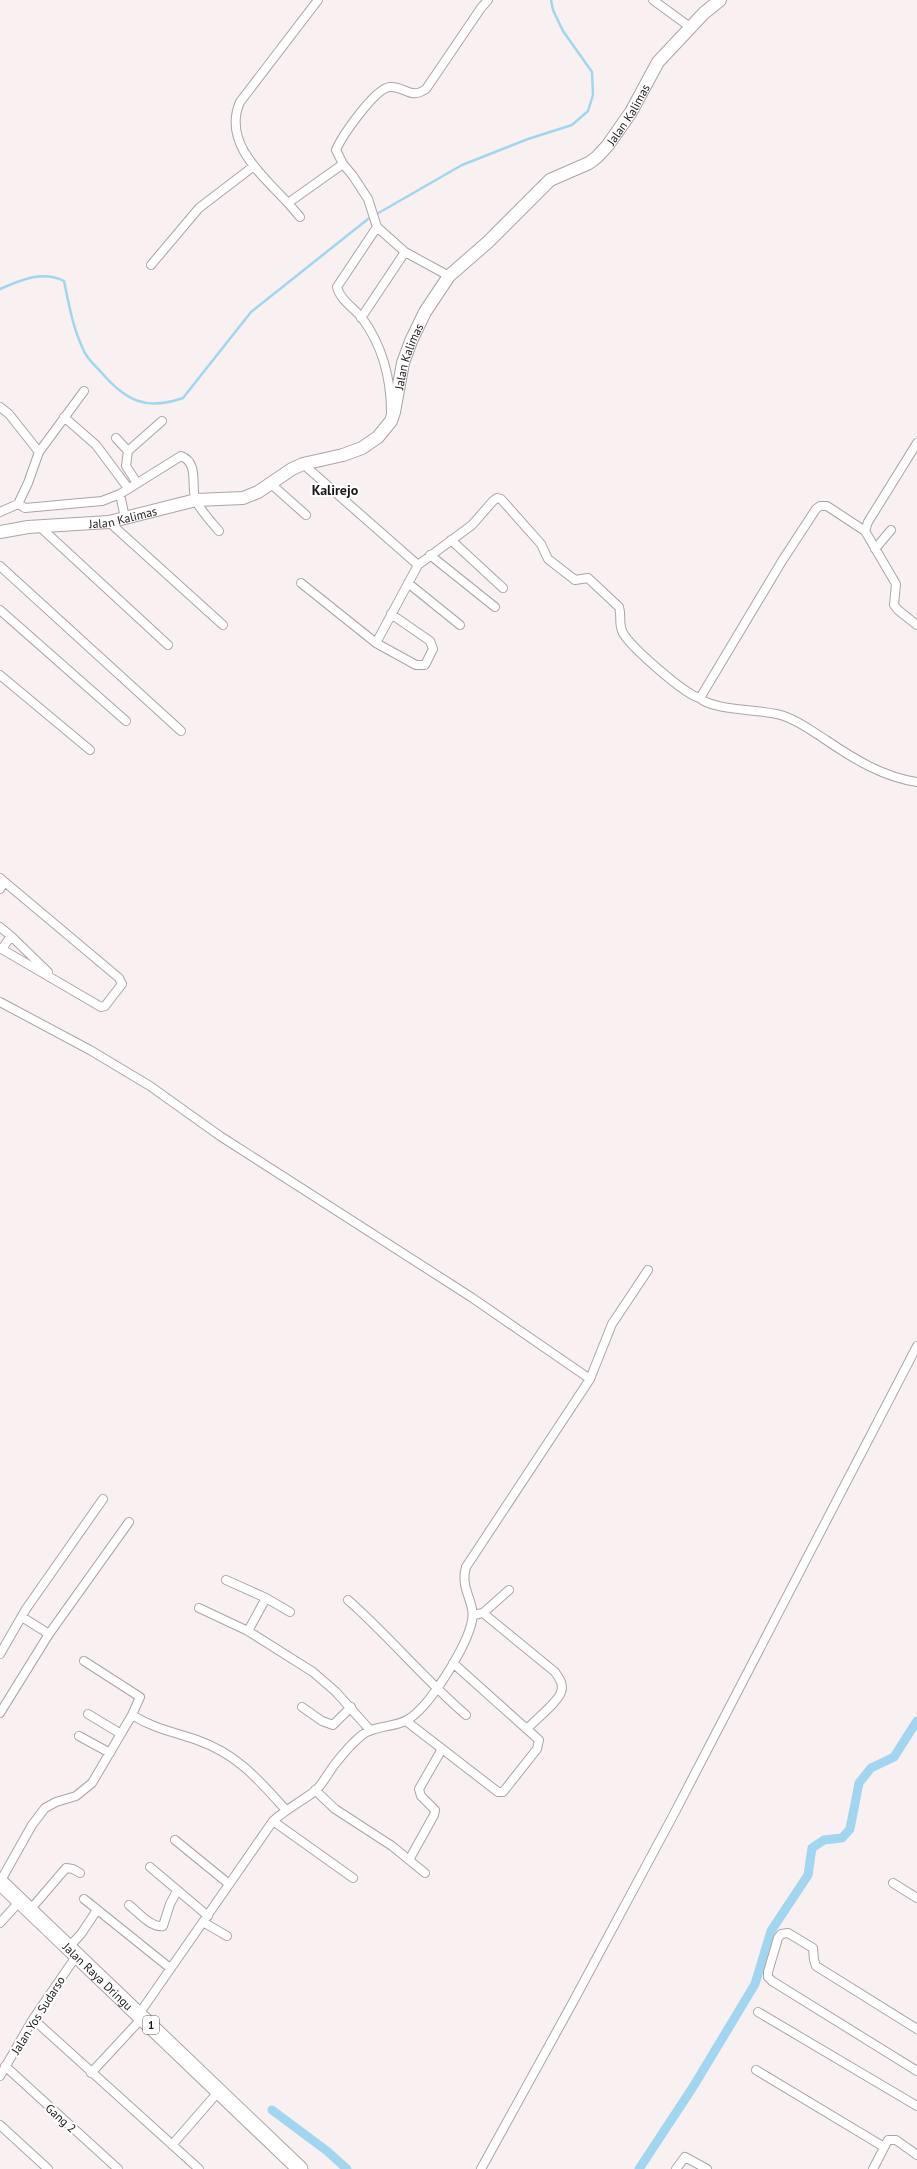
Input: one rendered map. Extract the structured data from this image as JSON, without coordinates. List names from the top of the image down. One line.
{"streets":{"highway":["Jalan Raya Dringu","1"],"street":["Jalan Kalimas","Jalan Yos Sudarso","Gang 2"]},"crossings":[["Jalan Raya Dringu","Jalan Yos Sudarso"],["Jalan Yos Sudarso","Gang 2"]],"districts":["Kalirejo"]}
